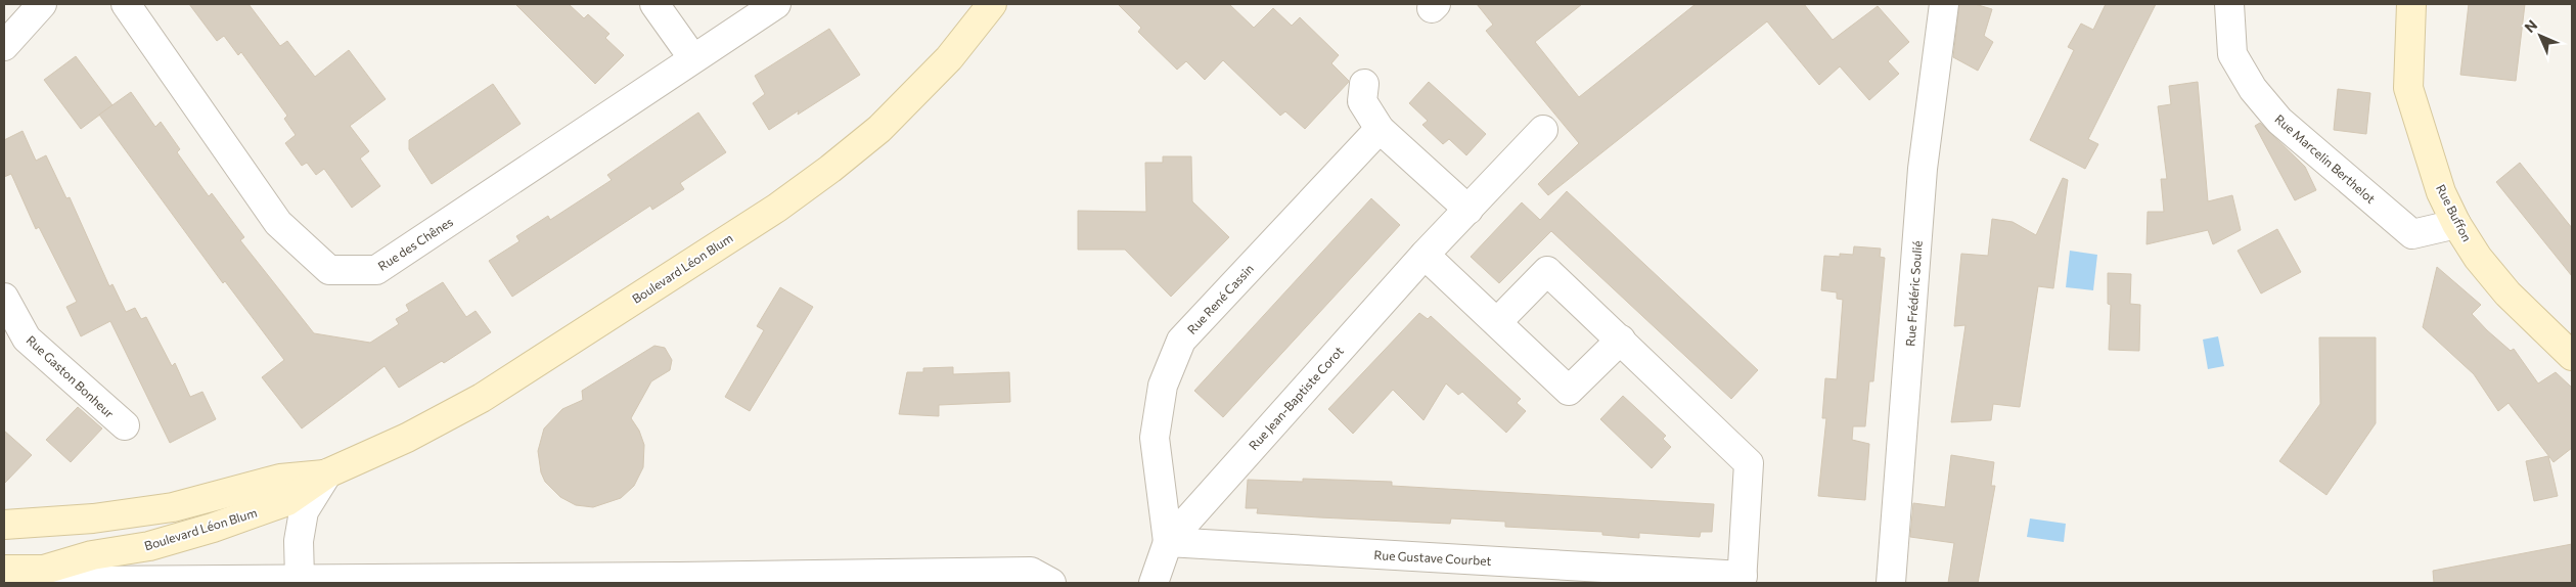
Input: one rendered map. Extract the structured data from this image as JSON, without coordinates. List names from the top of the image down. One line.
{"streets":{"street":["Rue Marcelin Berthelot","Rue Buffon","Rue des Chênes","Boulevard Léon Blum","Rue Frédéric Soulié","Rue René Cassin","Rue Gaston Bonheur","Rue Jean-Baptiste Corot","Rue Gustave Courbet"]},"crossings":[["Rue Marcelin Berthelot","Rue Buffon"],["Rue René Cassin","Rue Jean-Baptiste Corot"],["Rue René Cassin","Rue Gustave Courbet"],["Rue Jean-Baptiste Corot","Rue Gustave Courbet"]],"north":"top left"}
